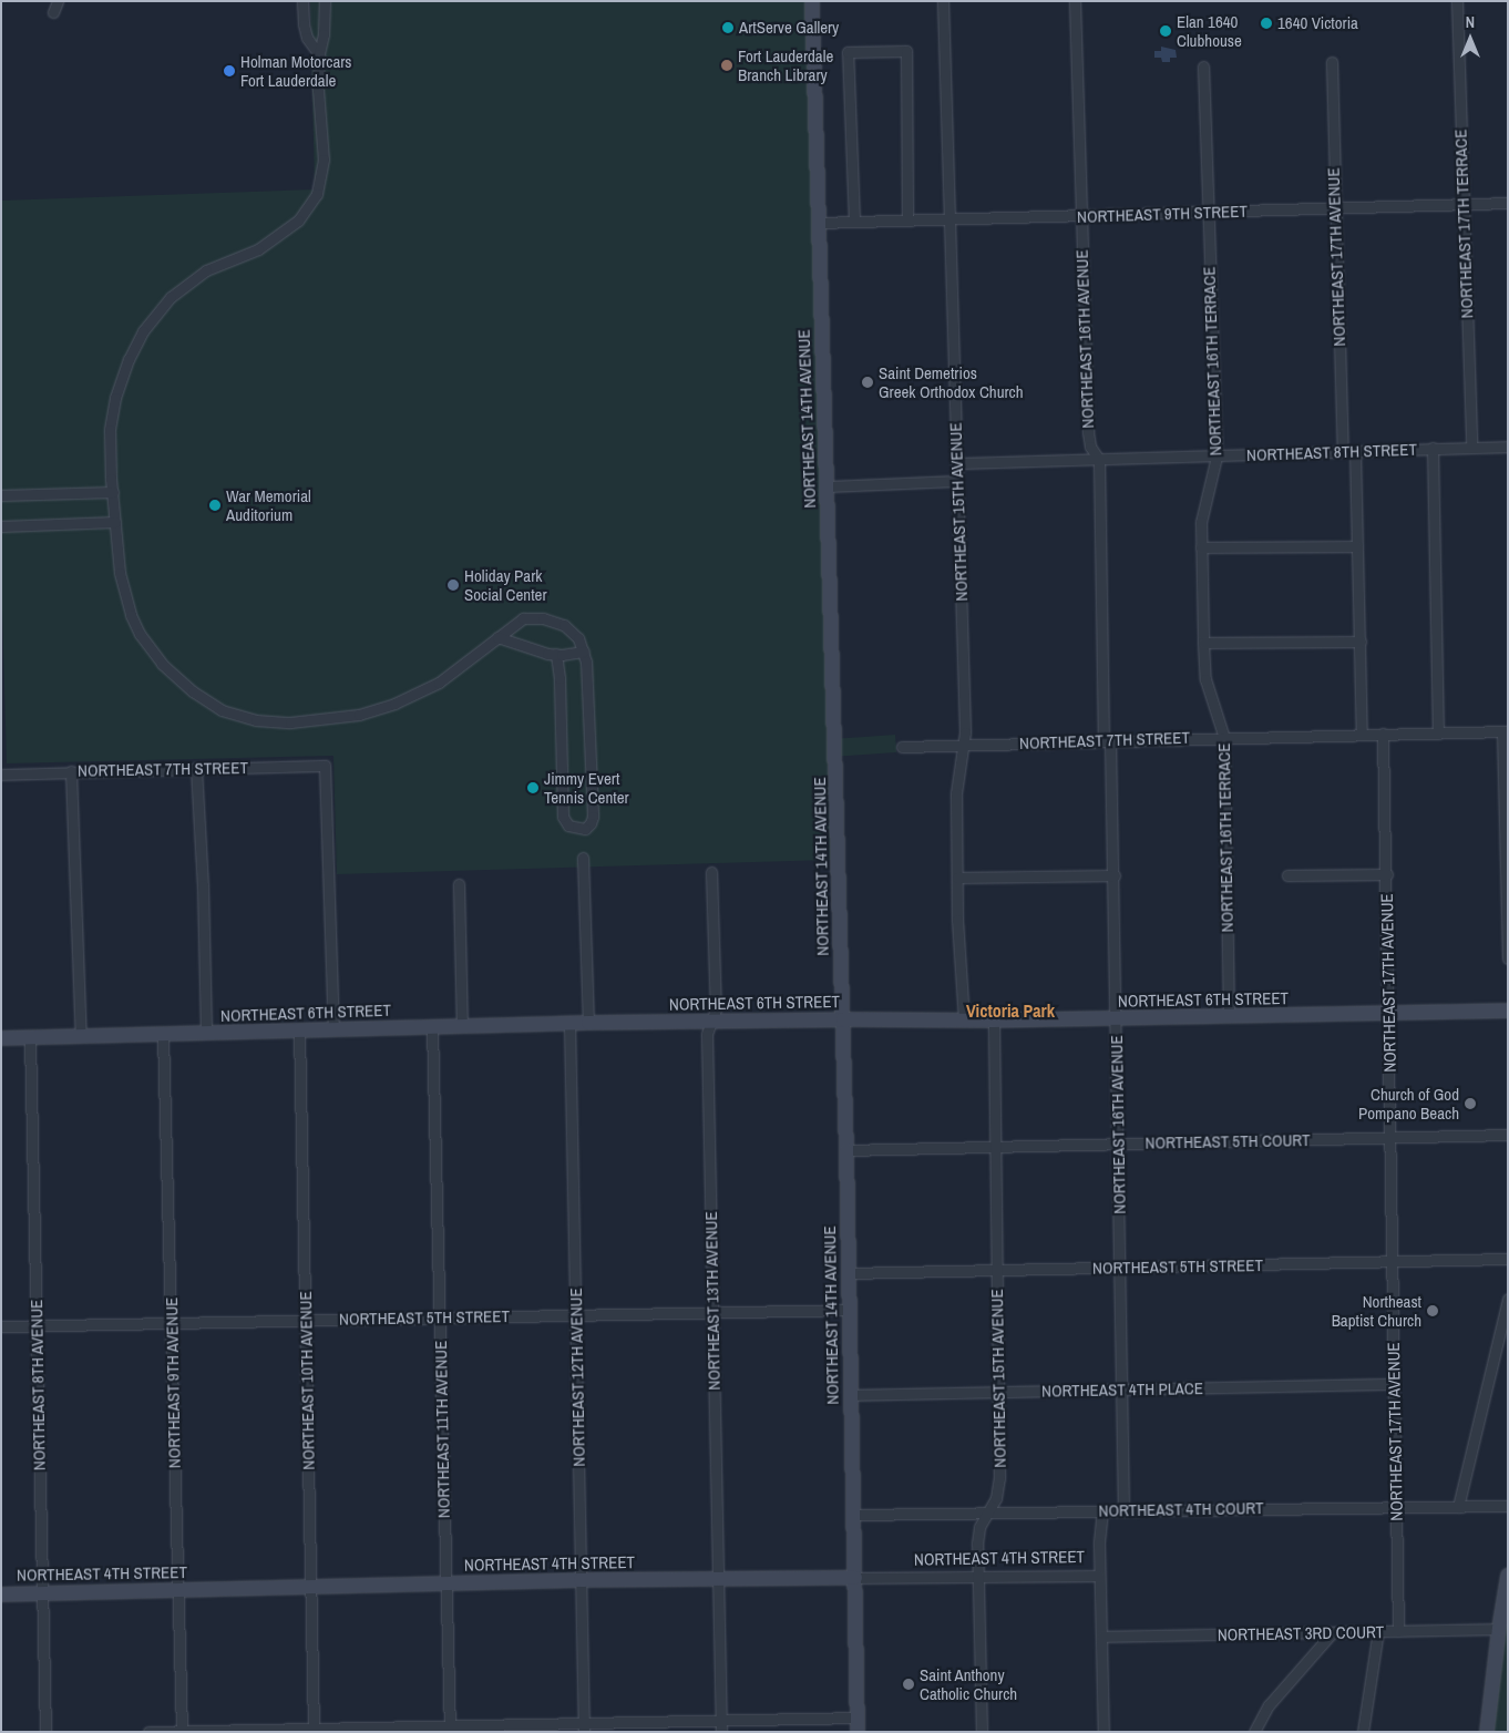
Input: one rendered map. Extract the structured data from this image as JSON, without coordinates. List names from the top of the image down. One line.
{"streets":{"street":["NORTHEAST 9TH STREET","NORTHEAST 17TH TERRACE","NORTHEAST 17TH AVENUE","NORTHEAST 16TH AVENUE","NORTHEAST 16TH TERRACE","NORTHEAST 14TH AVENUE","NORTHEAST 8TH STREET","NORTHEAST 15TH AVENUE","NORTHEAST 7TH STREET","NORTHEAST 6TH STREET","NORTHEAST 5TH COURT","NORTHEAST 5TH STREET","NORTHEAST 13TH AVENUE","NORTHEAST 12TH AVENUE","NORTHEAST 10TH AVENUE","NORTHEAST 9TH AVENUE","NORTHEAST 8TH AVENUE","NORTHEAST 4TH PLACE","NORTHEAST 11TH AVENUE","NORTHEAST 4TH COURT","NORTHEAST 4TH STREET","NORTHEAST 3RD COURT"]},"crossings":[["NORTHEAST 9TH STREET","NORTHEAST 17TH TERRACE"],["NORTHEAST 9TH STREET","NORTHEAST 17TH AVENUE"],["NORTHEAST 9TH STREET","NORTHEAST 16TH AVENUE"],["NORTHEAST 9TH STREET","NORTHEAST 16TH TERRACE"],["NORTHEAST 9TH STREET","NORTHEAST 14TH AVENUE"],["NORTHEAST 9TH STREET","NORTHEAST 15TH AVENUE"],["NORTHEAST 17TH TERRACE","NORTHEAST 8TH STREET"],["NORTHEAST 17TH AVENUE","NORTHEAST 8TH STREET"],["NORTHEAST 17TH AVENUE","NORTHEAST 7TH STREET"],["NORTHEAST 17TH AVENUE","NORTHEAST 6TH STREET"],["NORTHEAST 17TH AVENUE","NORTHEAST 5TH COURT"],["NORTHEAST 17TH AVENUE","NORTHEAST 5TH STREET"],["NORTHEAST 17TH AVENUE","NORTHEAST 4TH PLACE"],["NORTHEAST 17TH AVENUE","NORTHEAST 4TH COURT"],["NORTHEAST 17TH AVENUE","NORTHEAST 3RD COURT"],["NORTHEAST 16TH AVENUE","NORTHEAST 8TH STREET"],["NORTHEAST 16TH AVENUE","NORTHEAST 7TH STREET"],["NORTHEAST 16TH AVENUE","NORTHEAST 6TH STREET"],["NORTHEAST 16TH AVENUE","NORTHEAST 5TH COURT"],["NORTHEAST 16TH AVENUE","NORTHEAST 5TH STREET"],["NORTHEAST 16TH AVENUE","NORTHEAST 4TH PLACE"],["NORTHEAST 16TH AVENUE","NORTHEAST 4TH COURT"],["NORTHEAST 16TH TERRACE","NORTHEAST 8TH STREET"],["NORTHEAST 16TH TERRACE","NORTHEAST 7TH STREET"],["NORTHEAST 16TH TERRACE","NORTHEAST 6TH STREET"],["NORTHEAST 14TH AVENUE","NORTHEAST 6TH STREET"],["NORTHEAST 14TH AVENUE","NORTHEAST 5TH COURT"],["NORTHEAST 14TH AVENUE","NORTHEAST 5TH STREET"],["NORTHEAST 14TH AVENUE","NORTHEAST 4TH PLACE"],["NORTHEAST 14TH AVENUE","NORTHEAST 4TH COURT"],["NORTHEAST 14TH AVENUE","NORTHEAST 4TH STREET"],["NORTHEAST 8TH STREET","NORTHEAST 15TH AVENUE"],["NORTHEAST 15TH AVENUE","NORTHEAST 7TH STREET"],["NORTHEAST 15TH AVENUE","NORTHEAST 6TH STREET"],["NORTHEAST 15TH AVENUE","NORTHEAST 5TH COURT"],["NORTHEAST 15TH AVENUE","NORTHEAST 5TH STREET"],["NORTHEAST 15TH AVENUE","NORTHEAST 4TH PLACE"],["NORTHEAST 15TH AVENUE","NORTHEAST 4TH COURT"],["NORTHEAST 15TH AVENUE","NORTHEAST 4TH STREET"],["NORTHEAST 7TH STREET","NORTHEAST 6TH STREET"],["NORTHEAST 6TH STREET","NORTHEAST 13TH AVENUE"],["NORTHEAST 6TH STREET","NORTHEAST 12TH AVENUE"],["NORTHEAST 6TH STREET","NORTHEAST 10TH AVENUE"],["NORTHEAST 6TH STREET","NORTHEAST 9TH AVENUE"],["NORTHEAST 6TH STREET","NORTHEAST 8TH AVENUE"],["NORTHEAST 6TH STREET","NORTHEAST 11TH AVENUE"],["NORTHEAST 5TH STREET","NORTHEAST 13TH AVENUE"],["NORTHEAST 5TH STREET","NORTHEAST 12TH AVENUE"],["NORTHEAST 5TH STREET","NORTHEAST 10TH AVENUE"],["NORTHEAST 5TH STREET","NORTHEAST 9TH AVENUE"],["NORTHEAST 5TH STREET","NORTHEAST 8TH AVENUE"],["NORTHEAST 5TH STREET","NORTHEAST 11TH AVENUE"],["NORTHEAST 13TH AVENUE","NORTHEAST 4TH STREET"],["NORTHEAST 12TH AVENUE","NORTHEAST 4TH STREET"],["NORTHEAST 10TH AVENUE","NORTHEAST 4TH STREET"],["NORTHEAST 9TH AVENUE","NORTHEAST 4TH STREET"],["NORTHEAST 8TH AVENUE","NORTHEAST 4TH STREET"],["NORTHEAST 11TH AVENUE","NORTHEAST 4TH STREET"]],"districts":["Victoria Park"],"places":["1640 Victoria","ArtServe Gallery","Elan 1640 Clubhouse","Fort Lauderdale Branch Library","Holman Motorcars Fort Lauderdale","Saint Demetrios Greek Orthodox Church","War Memorial Auditorium","Holiday Park Social Center","Jimmy Evert Tennis Center","Church of God Pompano Beach","Northeast Baptist Church","Saint Anthony Catholic Church"],"north":"top"}
